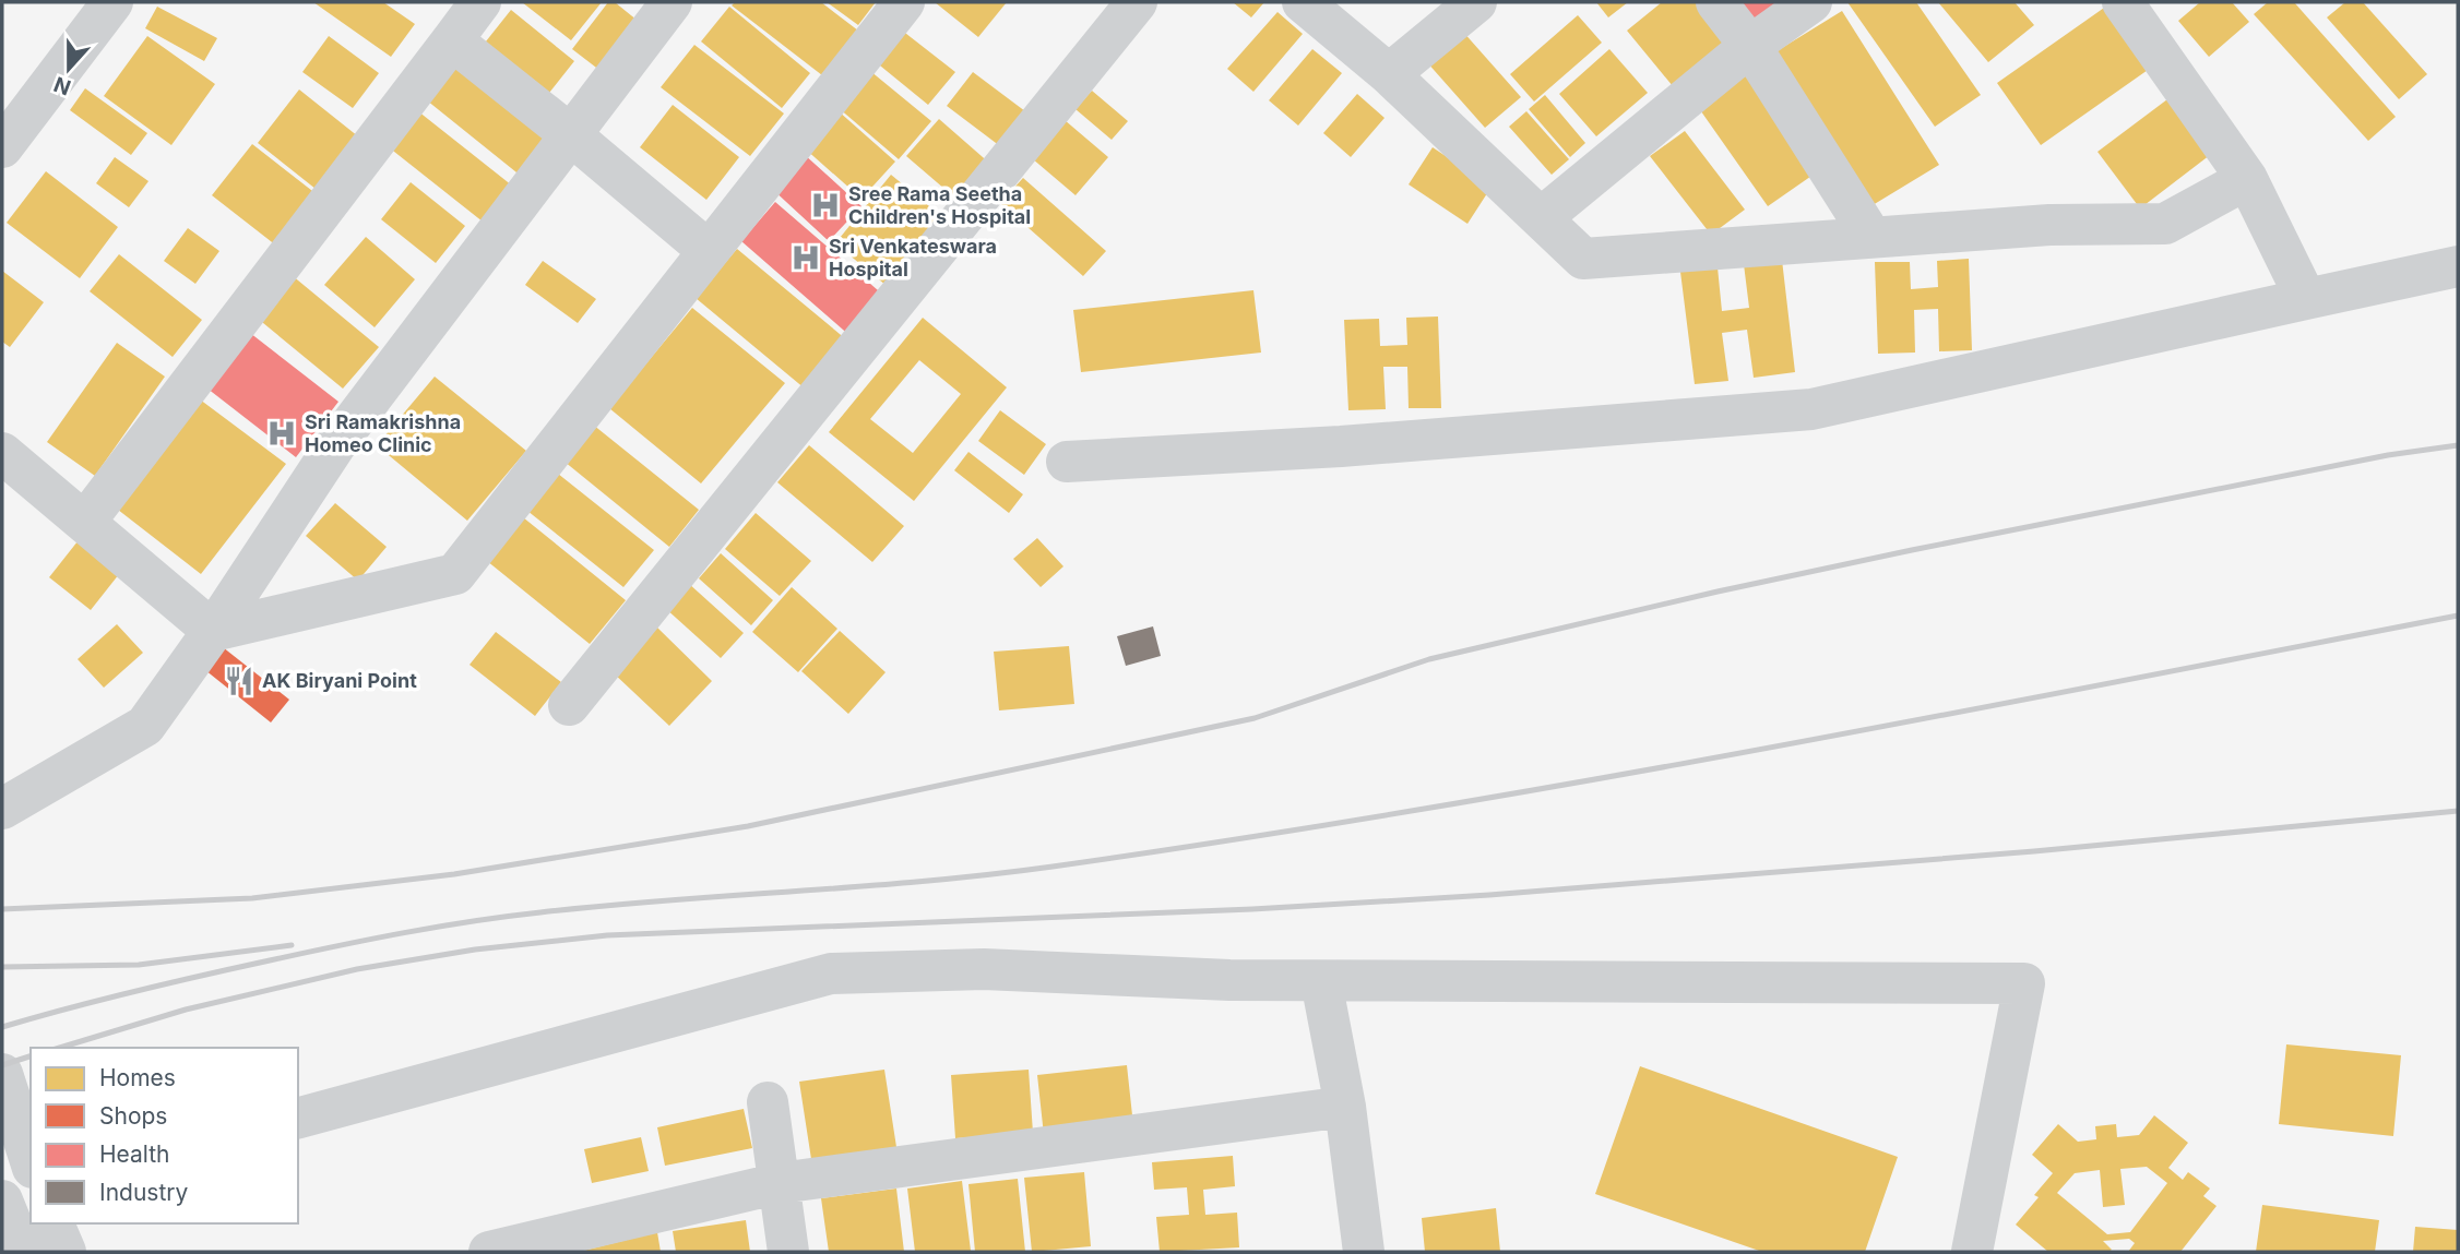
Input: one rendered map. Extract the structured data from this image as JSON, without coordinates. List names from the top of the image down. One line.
{"places":{"hospital":["Sree Rama Seetha Children's Hospital","Sri Venkateswara Hospital","Sri Ramakrishna Homeo Clinic"],"restaurant":["AK Biryani Point"]},"legend":["Homes","Shops","Health","Industry"],"north":"bottom"}
